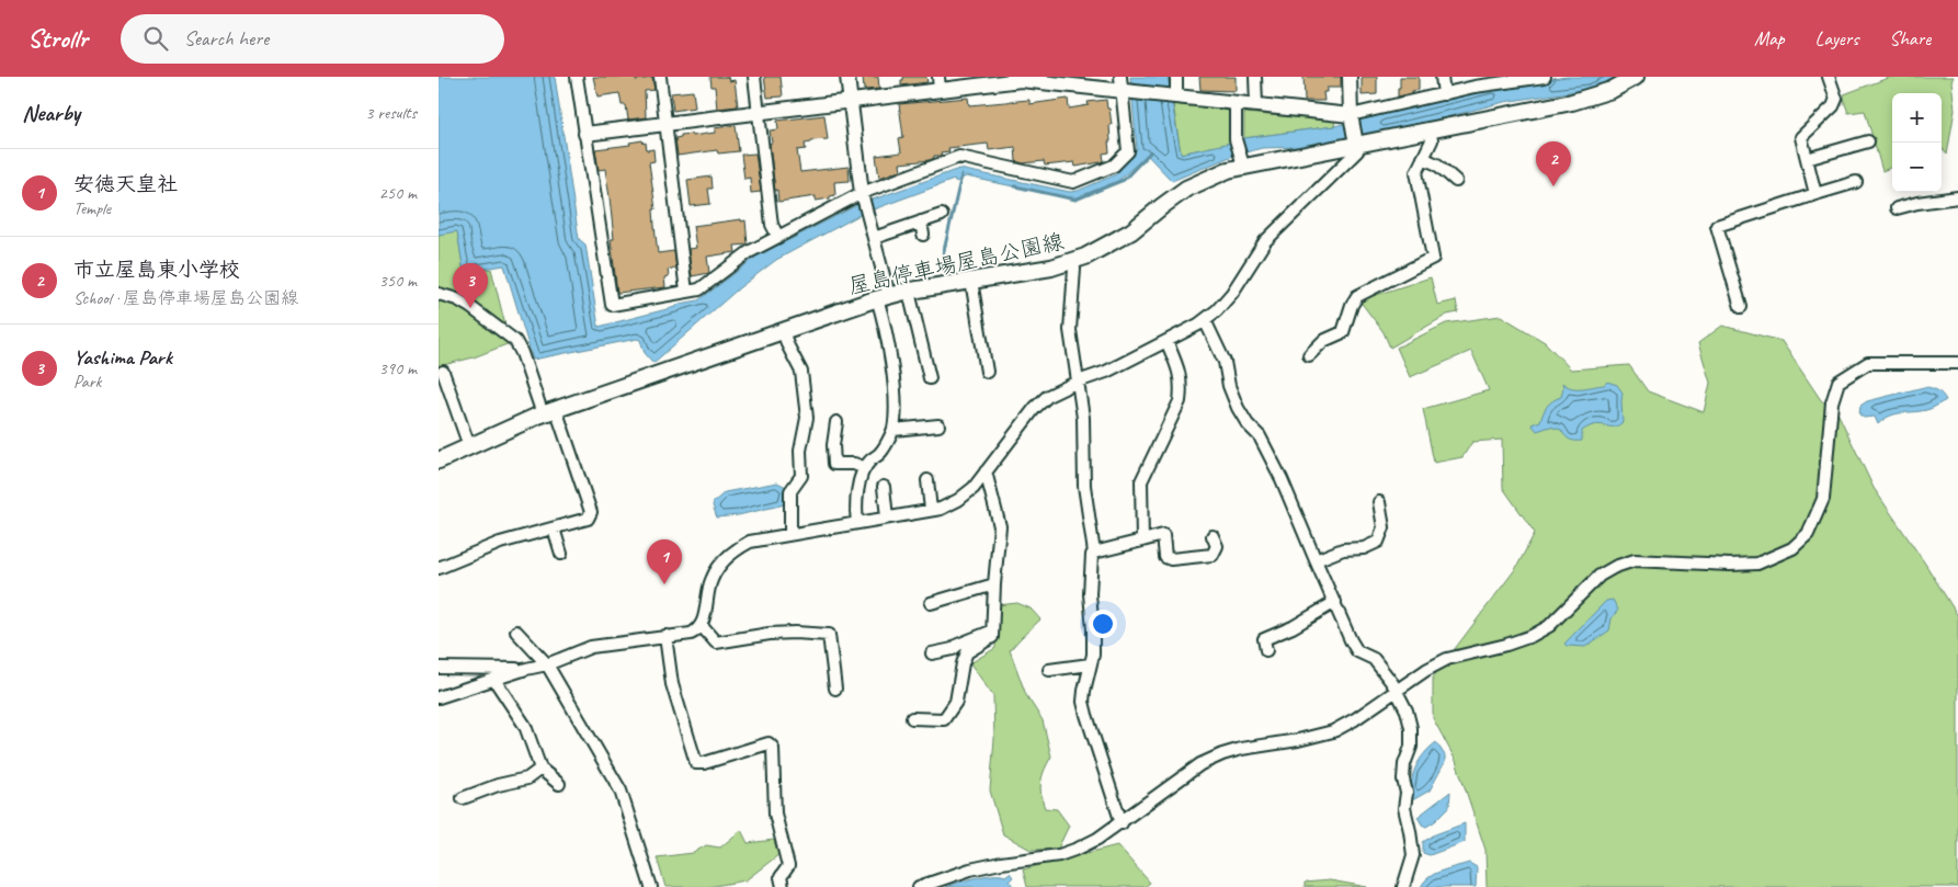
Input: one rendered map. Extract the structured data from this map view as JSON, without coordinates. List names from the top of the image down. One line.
{"streets":{"main road":["屋島停車場屋島公園線"]},"page":{"header":"Strollr","search":"Search here","nav":["Map","Layers","Share"],"heading":["Nearby","3 results"],"map_buttons":["+","−"],"pins":["2","3","1"],"list":[{"mark":"1","name":"安徳天皇社","note":"Temple","value":"250 m"},{"mark":"2","name":"市立屋島東小学校","note":"School · 屋島停車場屋島公園線","value":"350 m"},{"mark":"3","name":"Yashima Park","note":"Park","value":"390 m"}]}}
